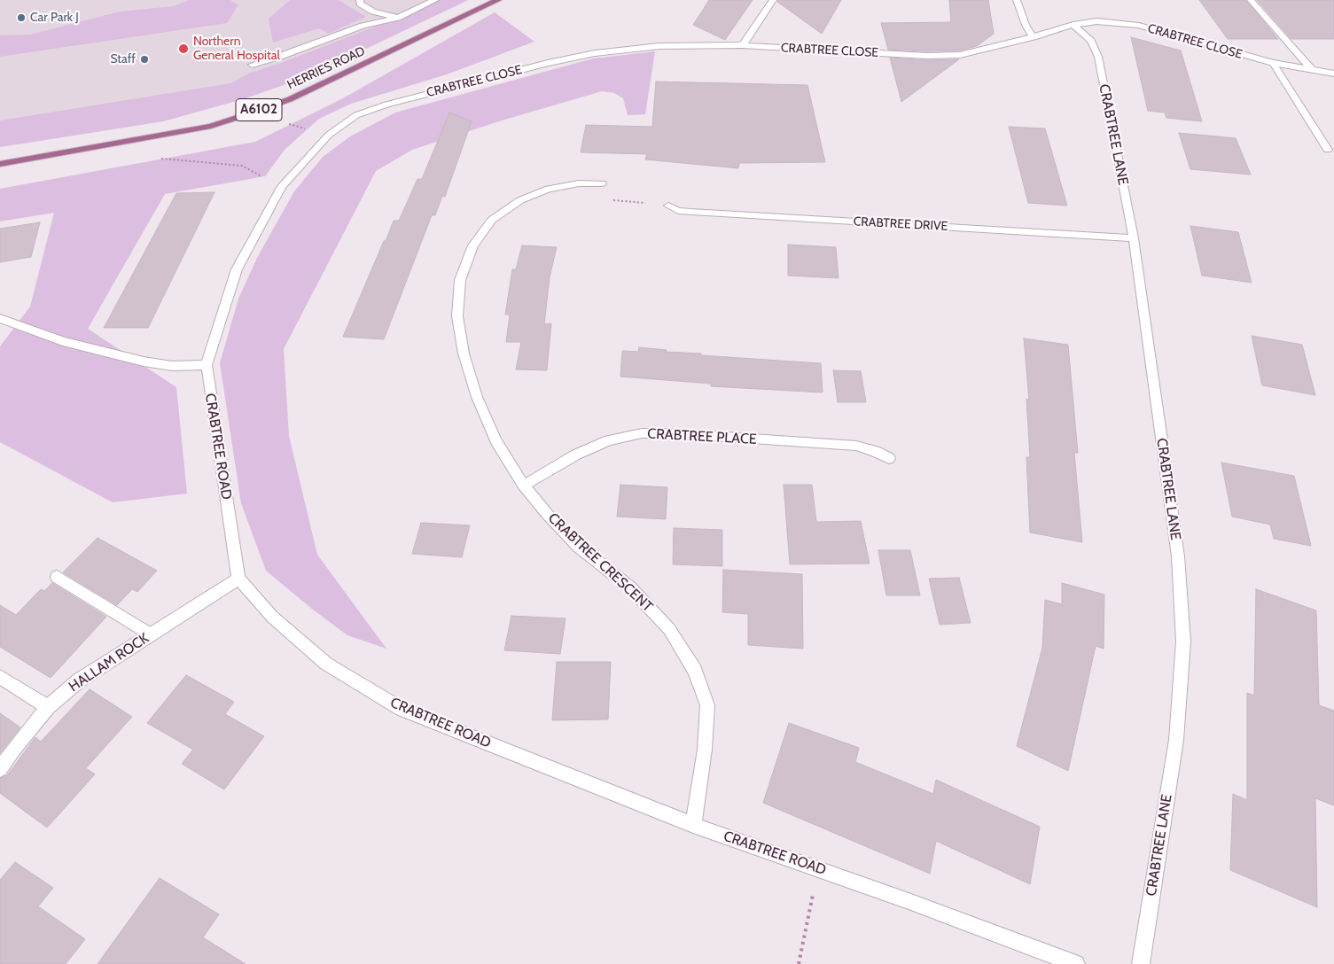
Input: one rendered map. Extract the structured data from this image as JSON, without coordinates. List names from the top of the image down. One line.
{"streets":{"main road":["HERRIES ROAD","A6102"],"street":["CRABTREE CLOSE","CRABTREE LANE","CRABTREE DRIVE","CRABTREE PLACE","CRABTREE ROAD","CRABTREE CRESCENT","HALLAM ROCK"]},"crossings":[["CRABTREE CLOSE","CRABTREE LANE"],["CRABTREE CLOSE","CRABTREE ROAD"],["CRABTREE LANE","CRABTREE DRIVE"],["CRABTREE PLACE","CRABTREE CRESCENT"],["CRABTREE ROAD","CRABTREE CRESCENT"],["CRABTREE ROAD","HALLAM ROCK"]],"places":["Car Park J","Northern General Hospital","Staff"]}
